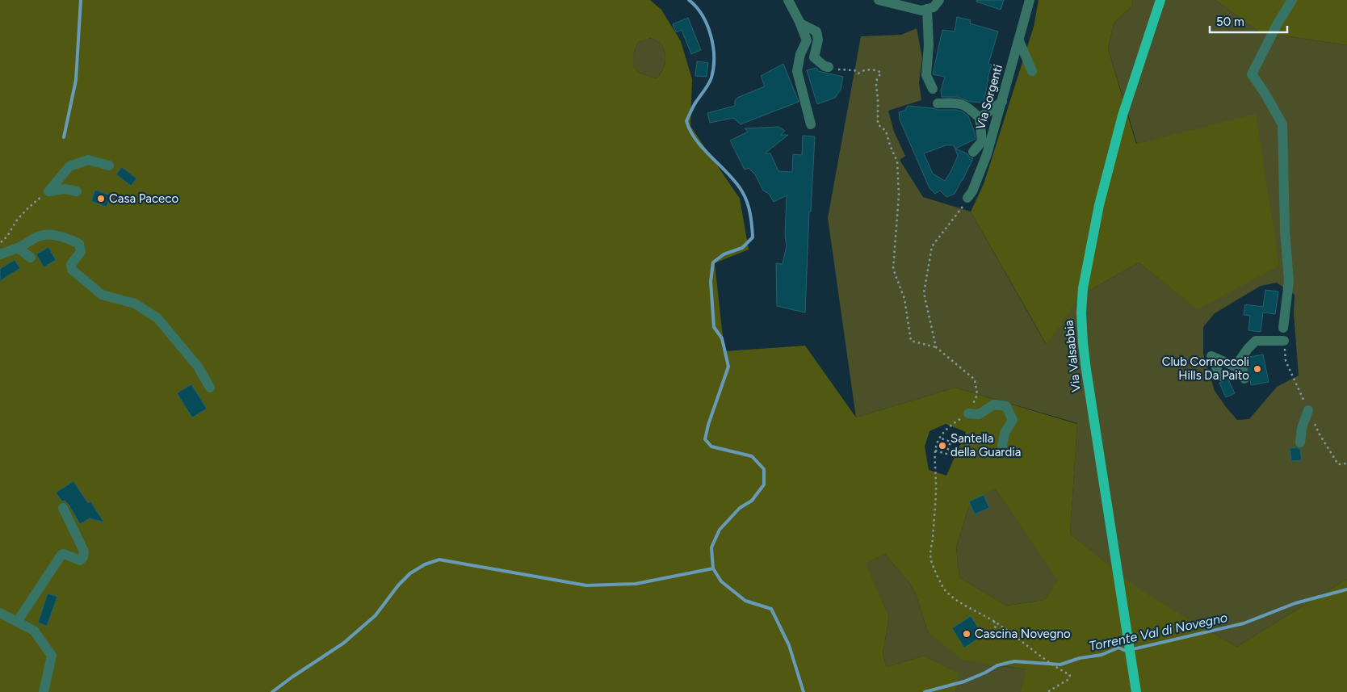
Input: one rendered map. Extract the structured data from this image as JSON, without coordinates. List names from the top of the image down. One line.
{"streets":{"main road":["Via Valsabbia"],"street":["Via Sorgenti"]},"water":["Torrente Val di Novegno"],"places":["Casa Paceco","Club Cornoccoli Hills Da Paito","Santella della Guardia","Cascina Novegno"],"scale_bar":"50 m"}
